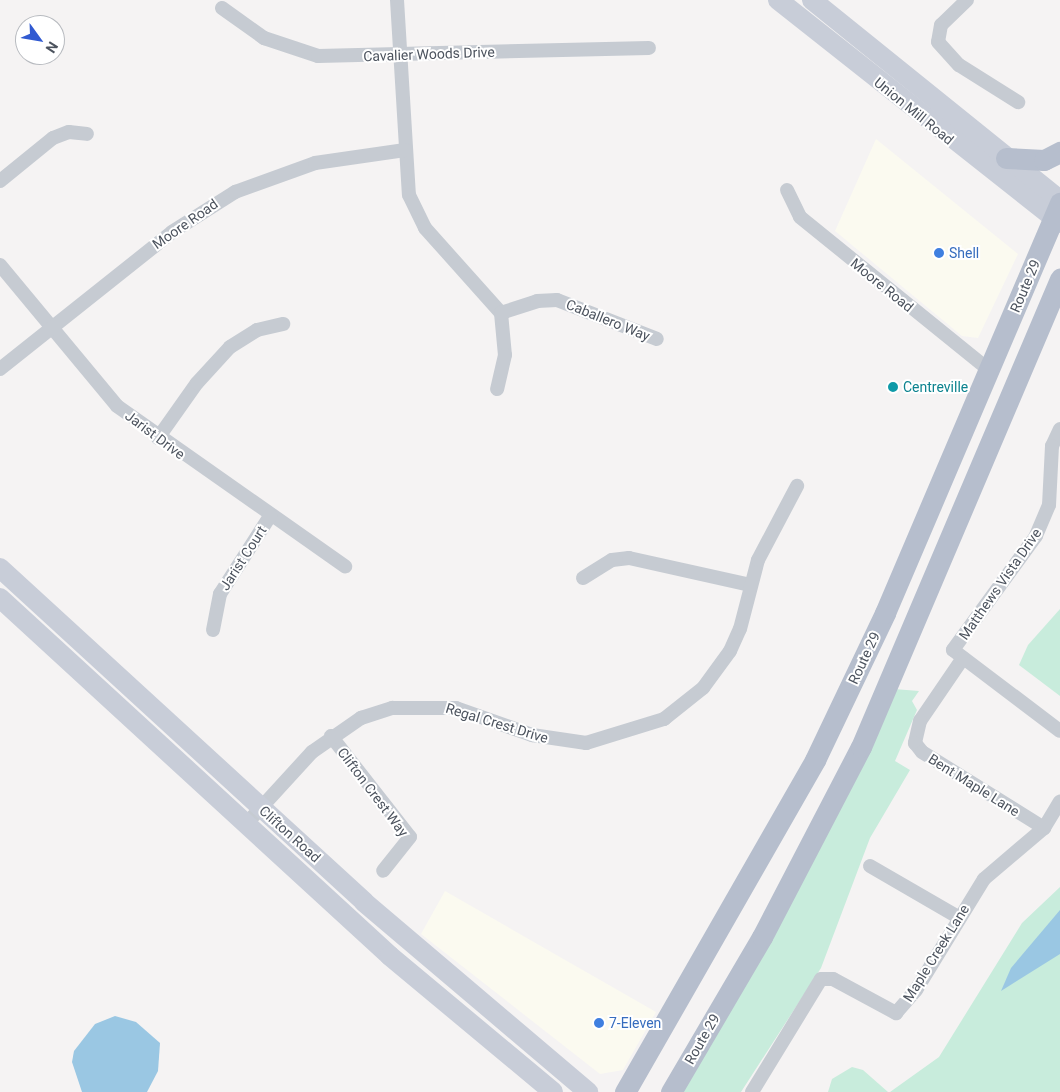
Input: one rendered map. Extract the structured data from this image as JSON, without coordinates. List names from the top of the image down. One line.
{"streets":{"main road":["Union Mill Road","Route 29","Clifton Road"],"street":["Cavalier Woods Drive","Moore Road","Caballero Way","Jarist Drive","Jarist Court","Matthews Vista Drive","Regal Crest Drive","Bent Maple Lane","Clifton Crest Way","Maple Creek Lane"]},"crossings":[["Union Mill Road","Route 29"],["Moore Road","Route 29"],["Moore Road","Jarist Drive"],["Jarist Drive","Jarist Court"],["Matthews Vista Drive","Bent Maple Lane"],["Regal Crest Drive","Clifton Crest Way"],["Regal Crest Drive","Clifton Road"],["Bent Maple Lane","Maple Creek Lane"]],"places":["Shell","Centreville","7-Eleven"],"north":"bottom right"}
